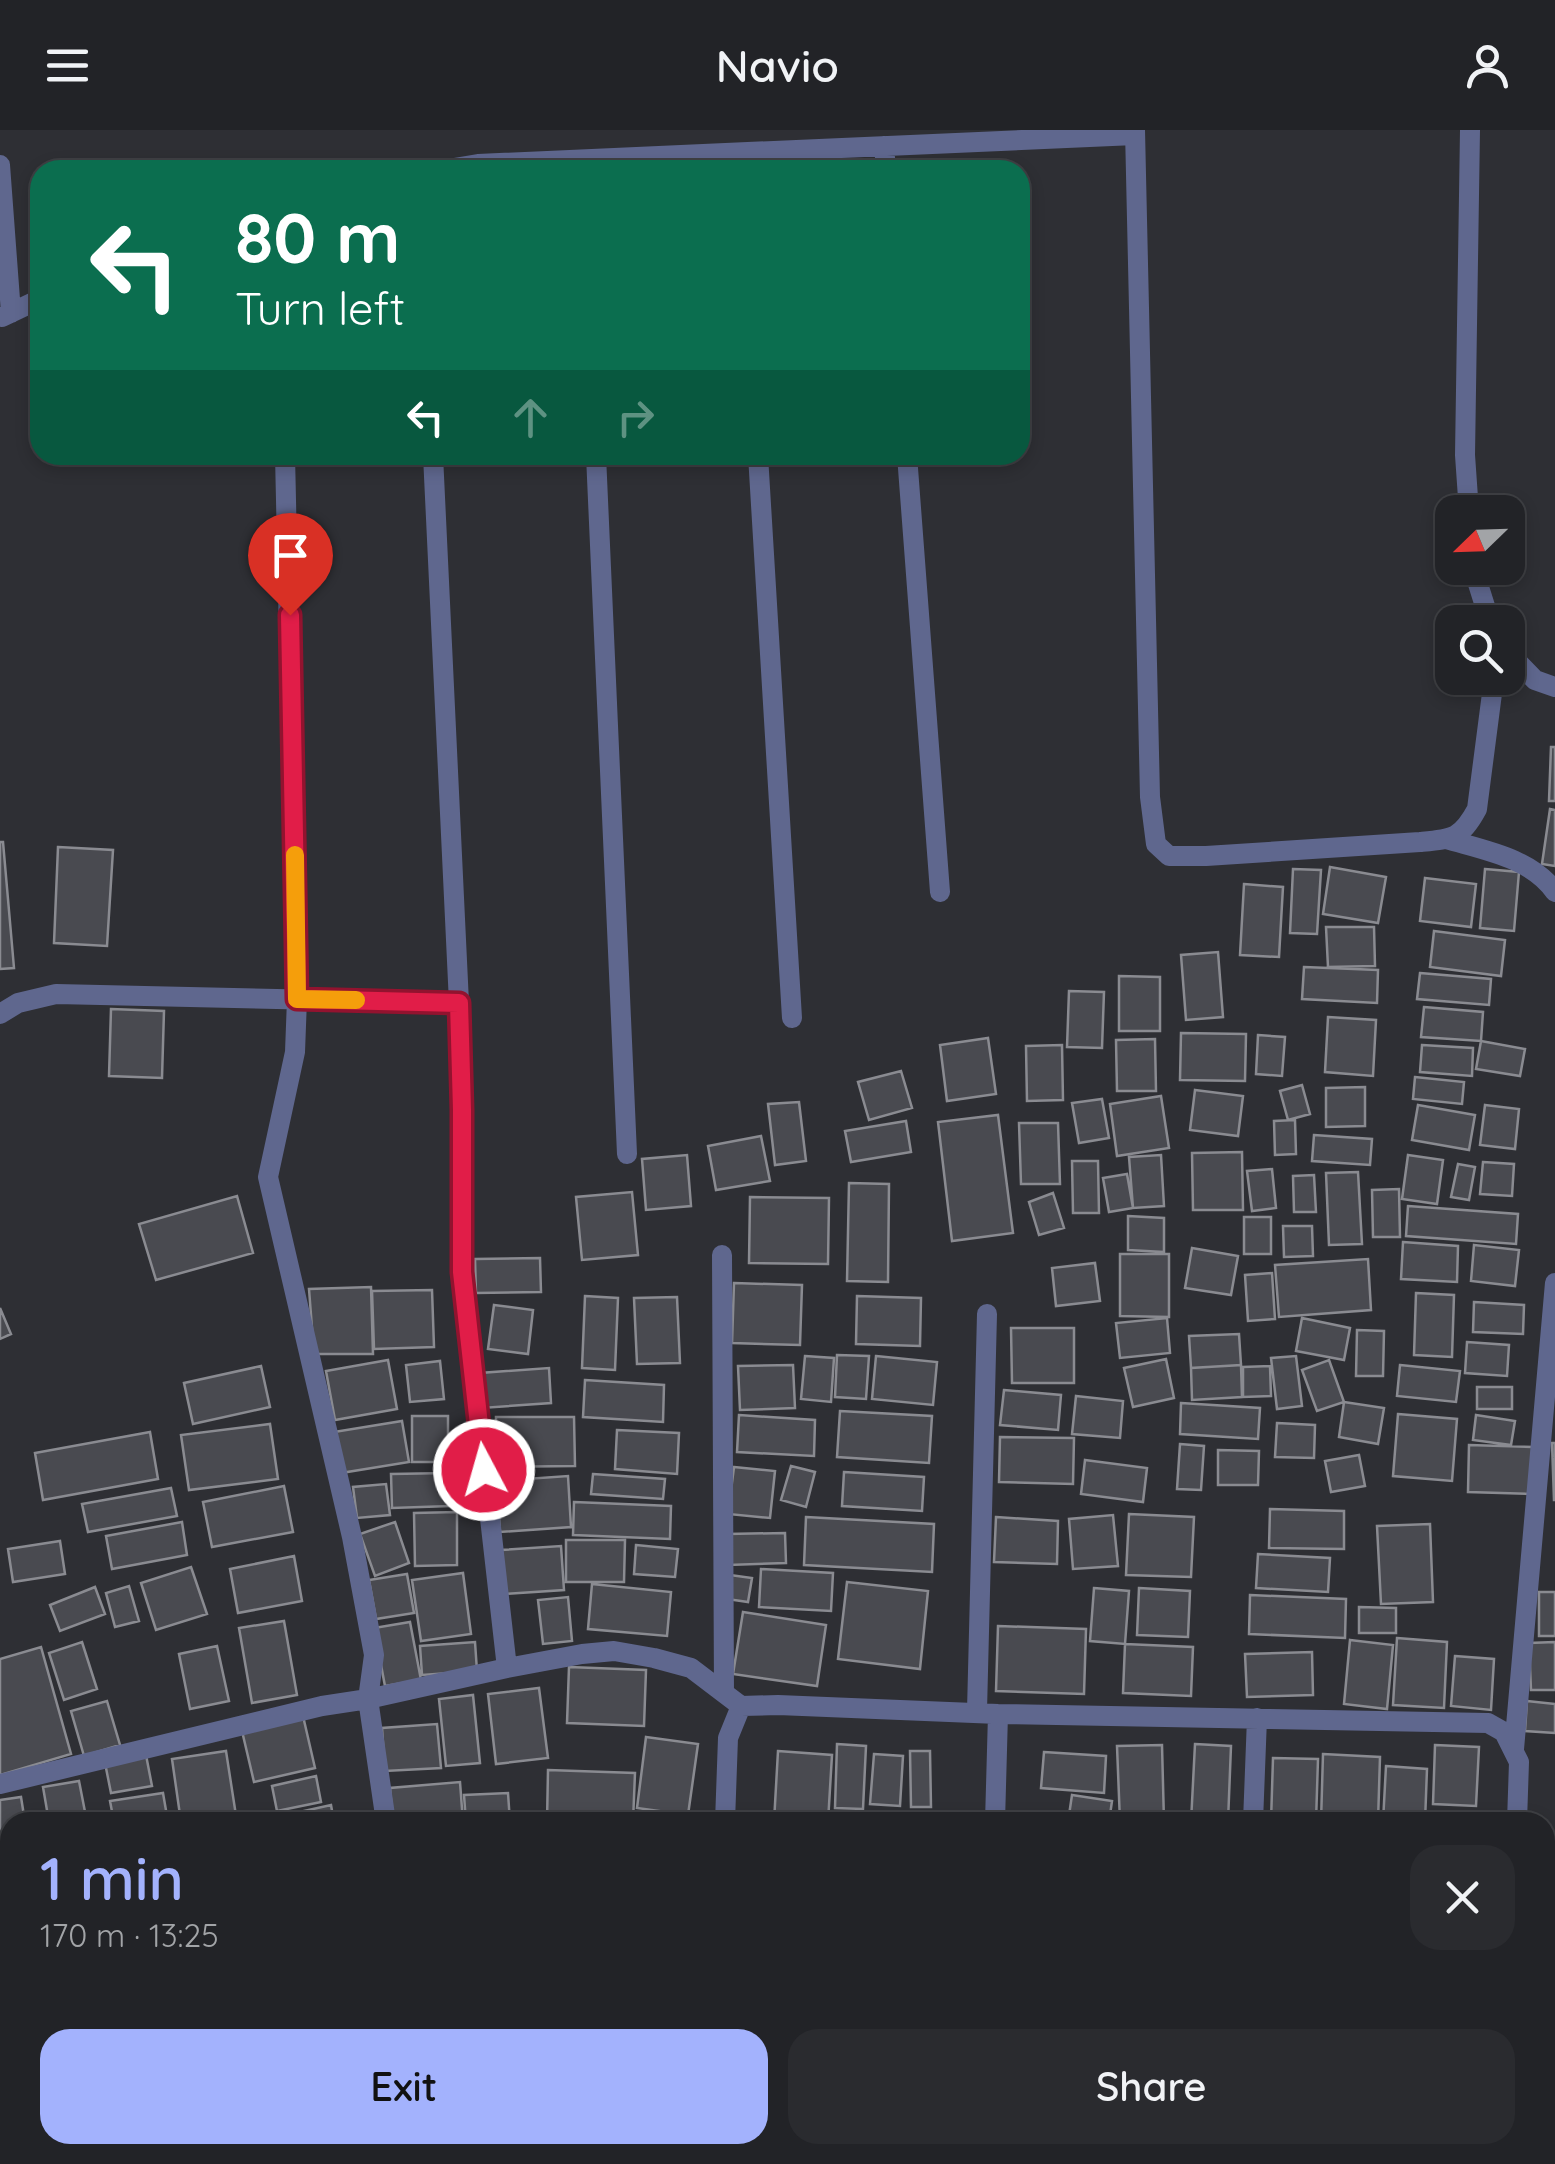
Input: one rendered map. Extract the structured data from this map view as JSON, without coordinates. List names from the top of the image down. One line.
{"north":"bottom left","page":{"header":"Navio","turn":["80 m","Turn left"],"heading":["1 min","170 m · 13:25"],"buttons":["Exit","Share"]}}
